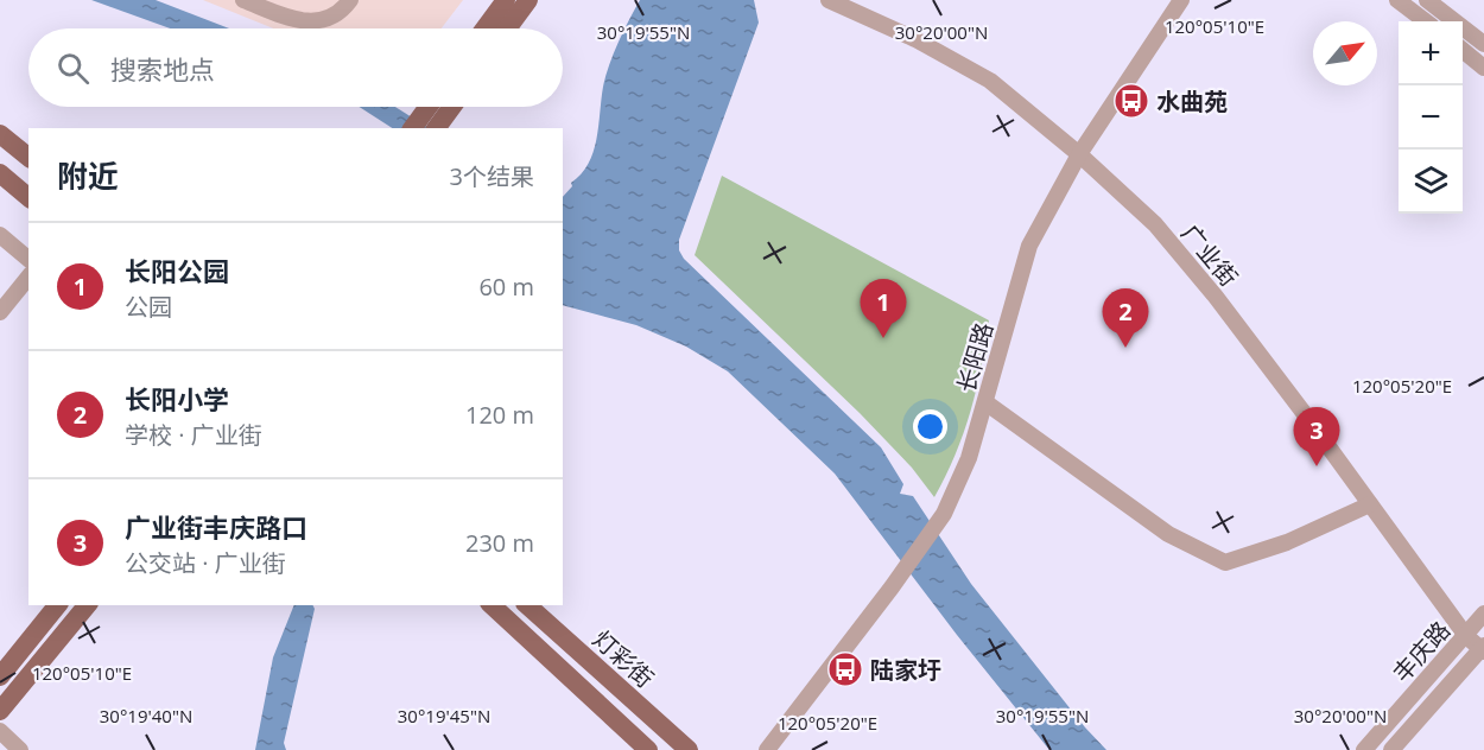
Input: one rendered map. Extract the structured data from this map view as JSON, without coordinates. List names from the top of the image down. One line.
{"streets":{"main road":["灯彩街"],"street":["广业街","长阳路","丰庆路"]},"crossings":[["广业街","长阳路"],["广业街","丰庆路"]],"places":{"bus stop":["水曲苑","陆家圩"]},"north":"top right","page":{"map_buttons":["+","−"],"search":"搜索地点","heading":["附近","3个结果"],"list":[{"mark":"1","name":"长阳公园","note":"公园","value":"60 m"},{"mark":"2","name":"长阳小学","note":"学校 · 广业街","value":"120 m"},{"mark":"3","name":"广业街丰庆路口","note":"公交站 · 广业街","value":"230 m"}],"pins":["1","2","3"]},"coordinates":["120°05'10\"E","30°19'55\"N","30°20'00\"N","120°05'20\"E","30°19'40\"N","30°19'45\"N"]}
